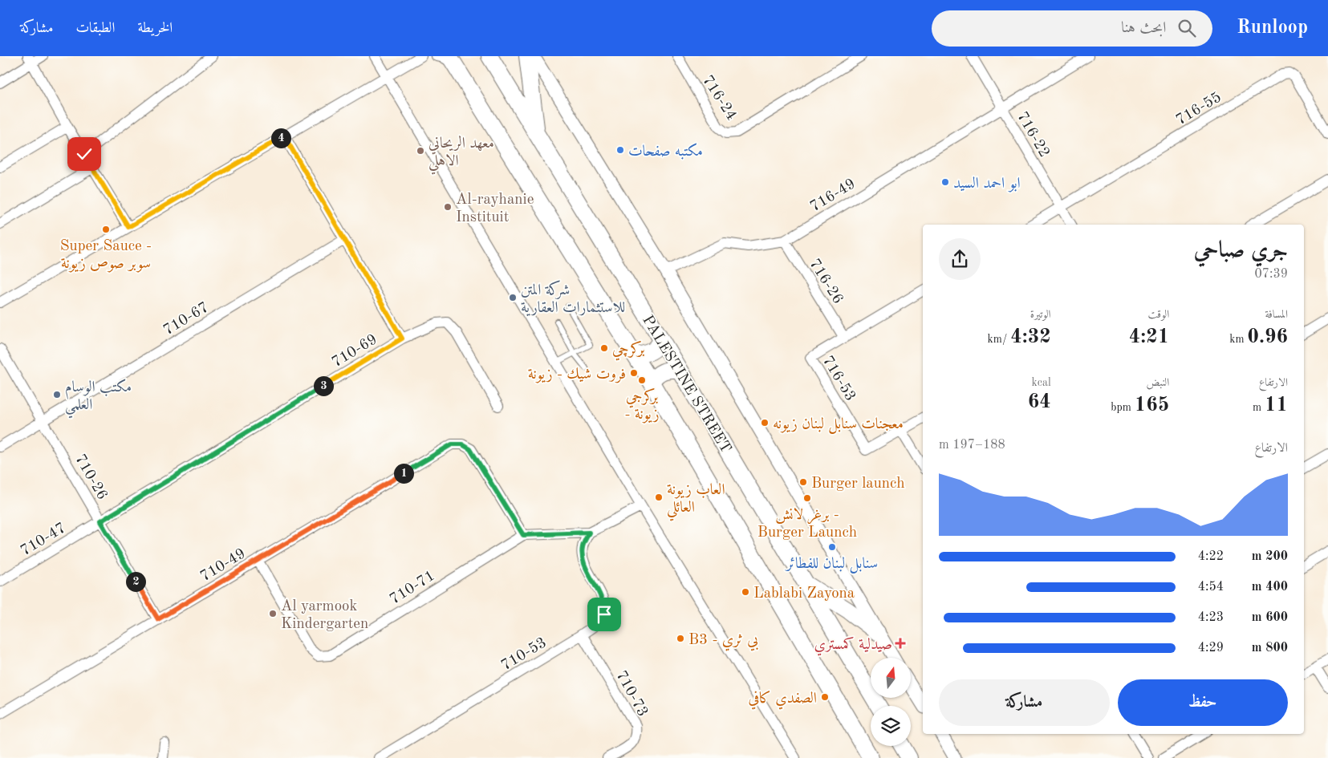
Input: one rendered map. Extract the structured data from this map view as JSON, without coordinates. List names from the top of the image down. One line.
{"streets":{"main road":["PALESTINE STREET"],"street":["716-24","716-55","716-22","716-49","716-26","710-67","710-69","716-53","710-26","710-47","710-49","710-71","710-53","710-73"]},"crossings":[["716-55","716-22"],["716-22","716-49"],["716-49","716-26"],["716-26","716-53"],["710-67","710-69"],["710-67","710-26"],["710-69","710-26"],["710-69","710-47"],["710-26","710-47"],["710-26","710-49"],["710-49","710-71"],["710-53","710-73"]],"places":{"other":["مكتبه صفحات","معهد الريحاني الاهلي","ابو احمد السيد","Al-rayhanie Instituit","Super Sauce - سوبر صوص زيونة","شركة المتن للاستثمارات العقارية","بركرچي","فروت شيك - زيونة","بركرجي - زيونة","مكتب الوسام العلمي","معجنات سنابل لبنان زيونه","Burger launch","العاب زيونة العائلي","برغر لانش - Burger Launch","سنابل لبنان للفطائر","Lablabi Zayona","Al yarmook Kindergarten","B3 - بي ثري","الصفدي كافي"],"health":["صيدلية كمستري"]},"north":"top","page":{"header":"Runloop","search":"ابحث هنا","nav":["الخريطة","الطبقات","مشاركة"],"pins":["4","3","1","2"],"heading":["جري صباحي","07:39"],"stats":[["المسافة","0.96 km"],["الوقت","4:21"],["الوتيرة","4:32 /km"],["الارتفاع","11 m"],["النبض","165 bpm"],["kcal","64"]],"chart":["الارتفاع","188–197 m"],"list":[{"name":"200 m","note":"4:22"},{"name":"400 m","note":"4:54"},{"name":"600 m","note":"4:23"},{"name":"800 m","note":"4:29"}],"buttons":["حفظ","مشاركة"]}}
